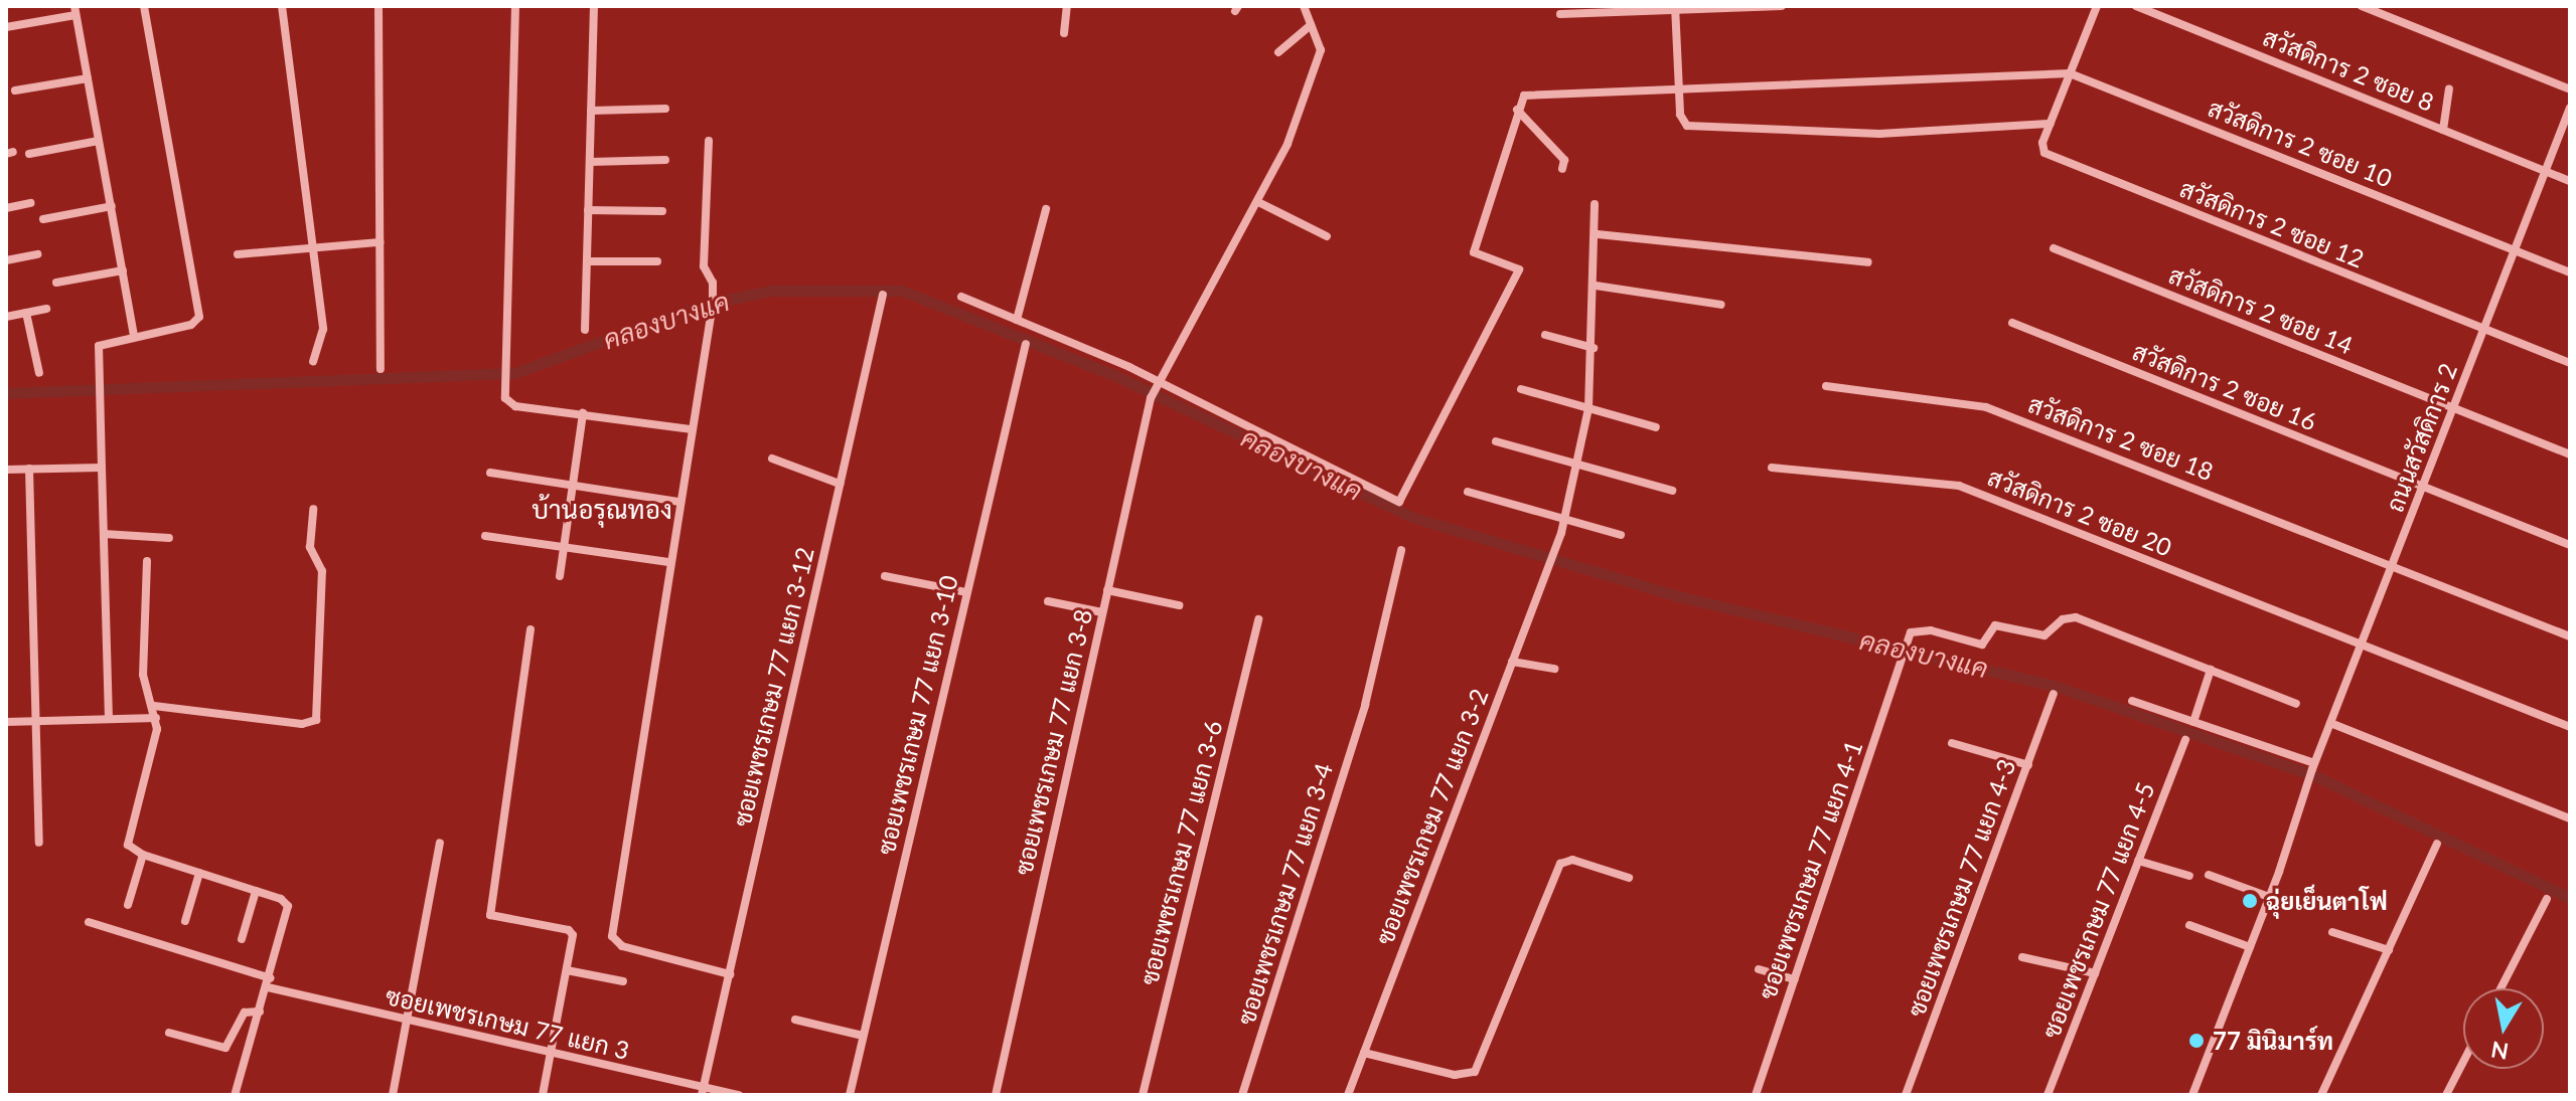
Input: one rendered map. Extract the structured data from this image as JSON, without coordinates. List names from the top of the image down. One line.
{"streets":{"street":["สวัสดิการ 2 ซอย 8","สวัสดิการ 2 ซอย 10","สวัสดิการ 2 ซอย 12","สวัสดิการ 2 ซอย 14","สวัสดิการ 2 ซอย 16","สวัสดิการ 2 ซอย 18","ถนนสวัสดิการ 2","สวัสดิการ 2 ซอย 20","ซอยเพชรเกษม 77 แยก 3-12","ซอยเพชรเกษม 77 แยก 3-10","ซอยเพชรเกษม 77 แยก 3-8","ซอยเพชรเกษม 77 แยก 3-2","ซอยเพชรเกษม 77 แยก 3-6","ซอยเพชรเกษม 77 แยก 4-1","ซอยเพชรเกษม 77 แยก 4-3","ซอยเพชรเกษม 77 แยก 3-4","ซอยเพชรเกษม 77 แยก 4-5","ซอยเพชรเกษม 77 แยก 3"]},"crossings":[["สวัสดิการ 2 ซอย 8","ถนนสวัสดิการ 2"],["สวัสดิการ 2 ซอย 10","ถนนสวัสดิการ 2"],["สวัสดิการ 2 ซอย 12","ถนนสวัสดิการ 2"],["สวัสดิการ 2 ซอย 14","ถนนสวัสดิการ 2"],["สวัสดิการ 2 ซอย 16","ถนนสวัสดิการ 2"],["สวัสดิการ 2 ซอย 18","ถนนสวัสดิการ 2"],["ถนนสวัสดิการ 2","สวัสดิการ 2 ซอย 20"],["ซอยเพชรเกษม 77 แยก 3-12","ซอยเพชรเกษม 77 แยก 3"]],"districts":["บ้านอรุณทอง"],"water":["คลองบางแค"],"places":["ฉุ่ยเย็นตาโฟ","77 มินิมาร์ท"],"north":"bottom"}
